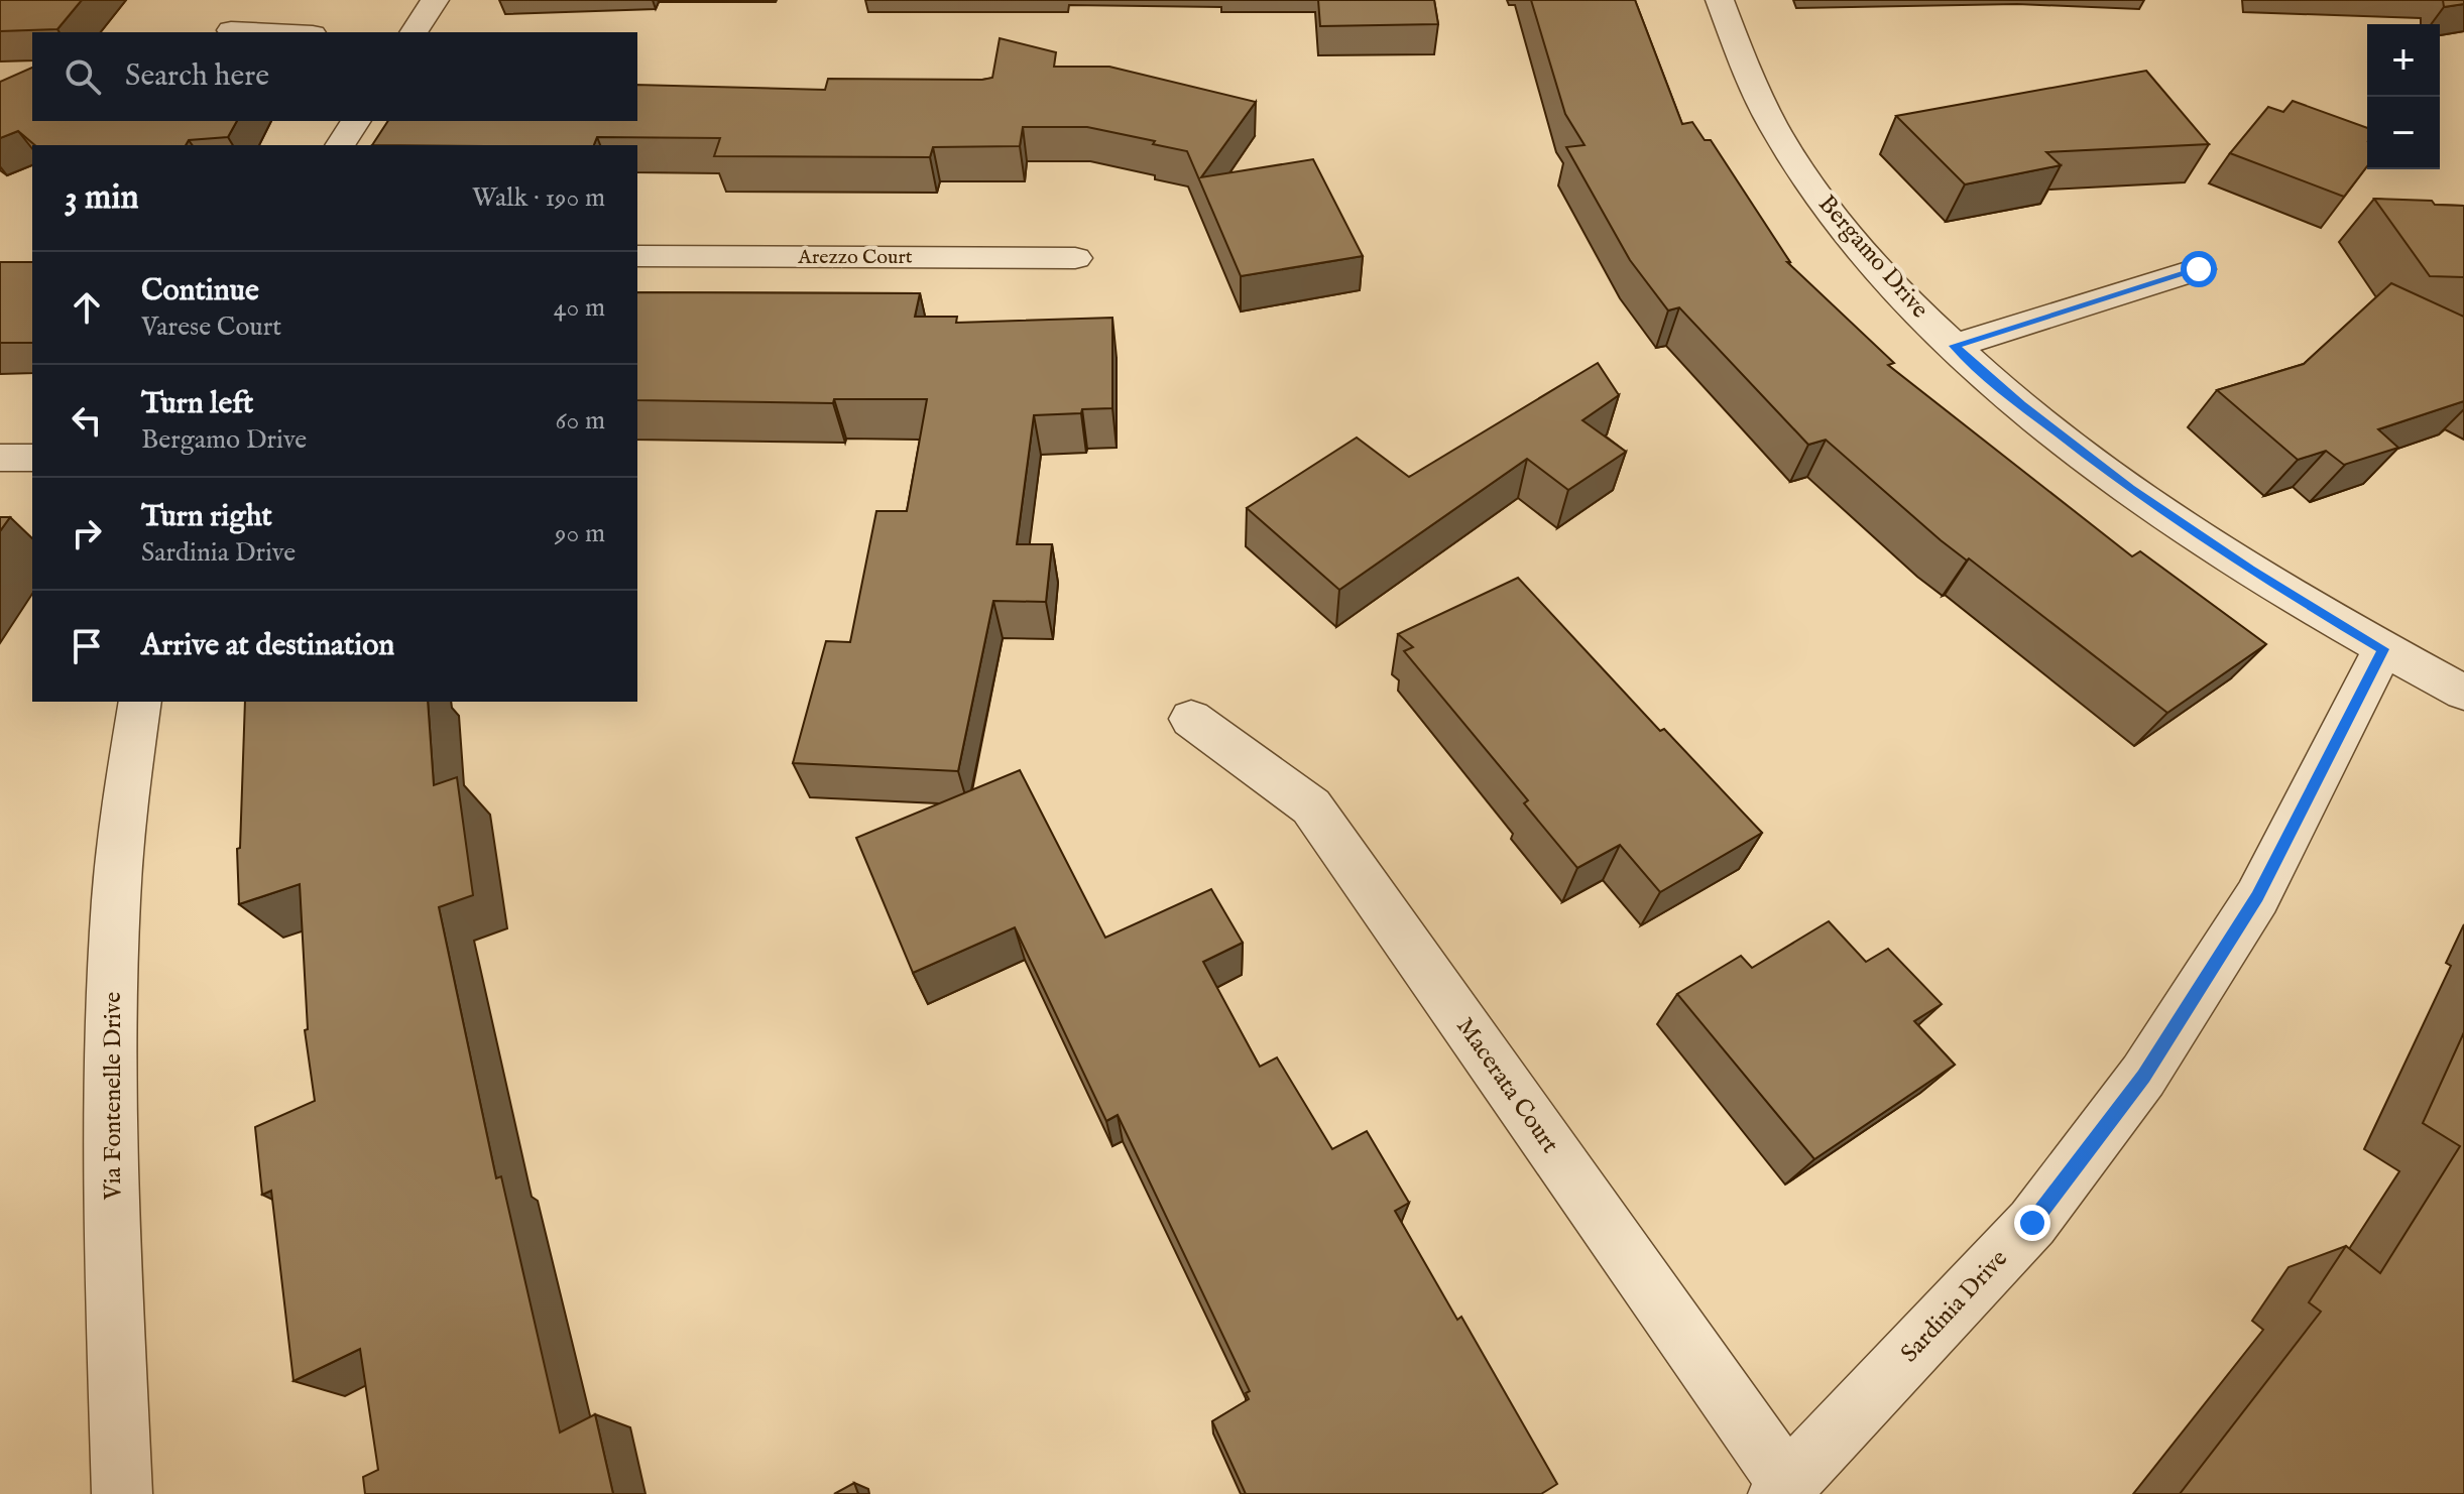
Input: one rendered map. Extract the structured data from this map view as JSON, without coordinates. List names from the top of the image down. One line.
{"streets":{"street":["Arezzo Court","Bergamo Drive","Macerata Court","Via Fontenelle Drive","Sardinia Drive"]},"crossings":[["Bergamo Drive","Sardinia Drive"],["Macerata Court","Sardinia Drive"]],"page":{"map_buttons":["+","−"],"search":"Search here","heading":["3 min","Walk · 190 m"],"list":[["Continue","Varese Court","40 m"],["Turn left","Bergamo Drive","60 m"],["Turn right","Sardinia Drive","90 m"],"Arrive at destination"]}}
